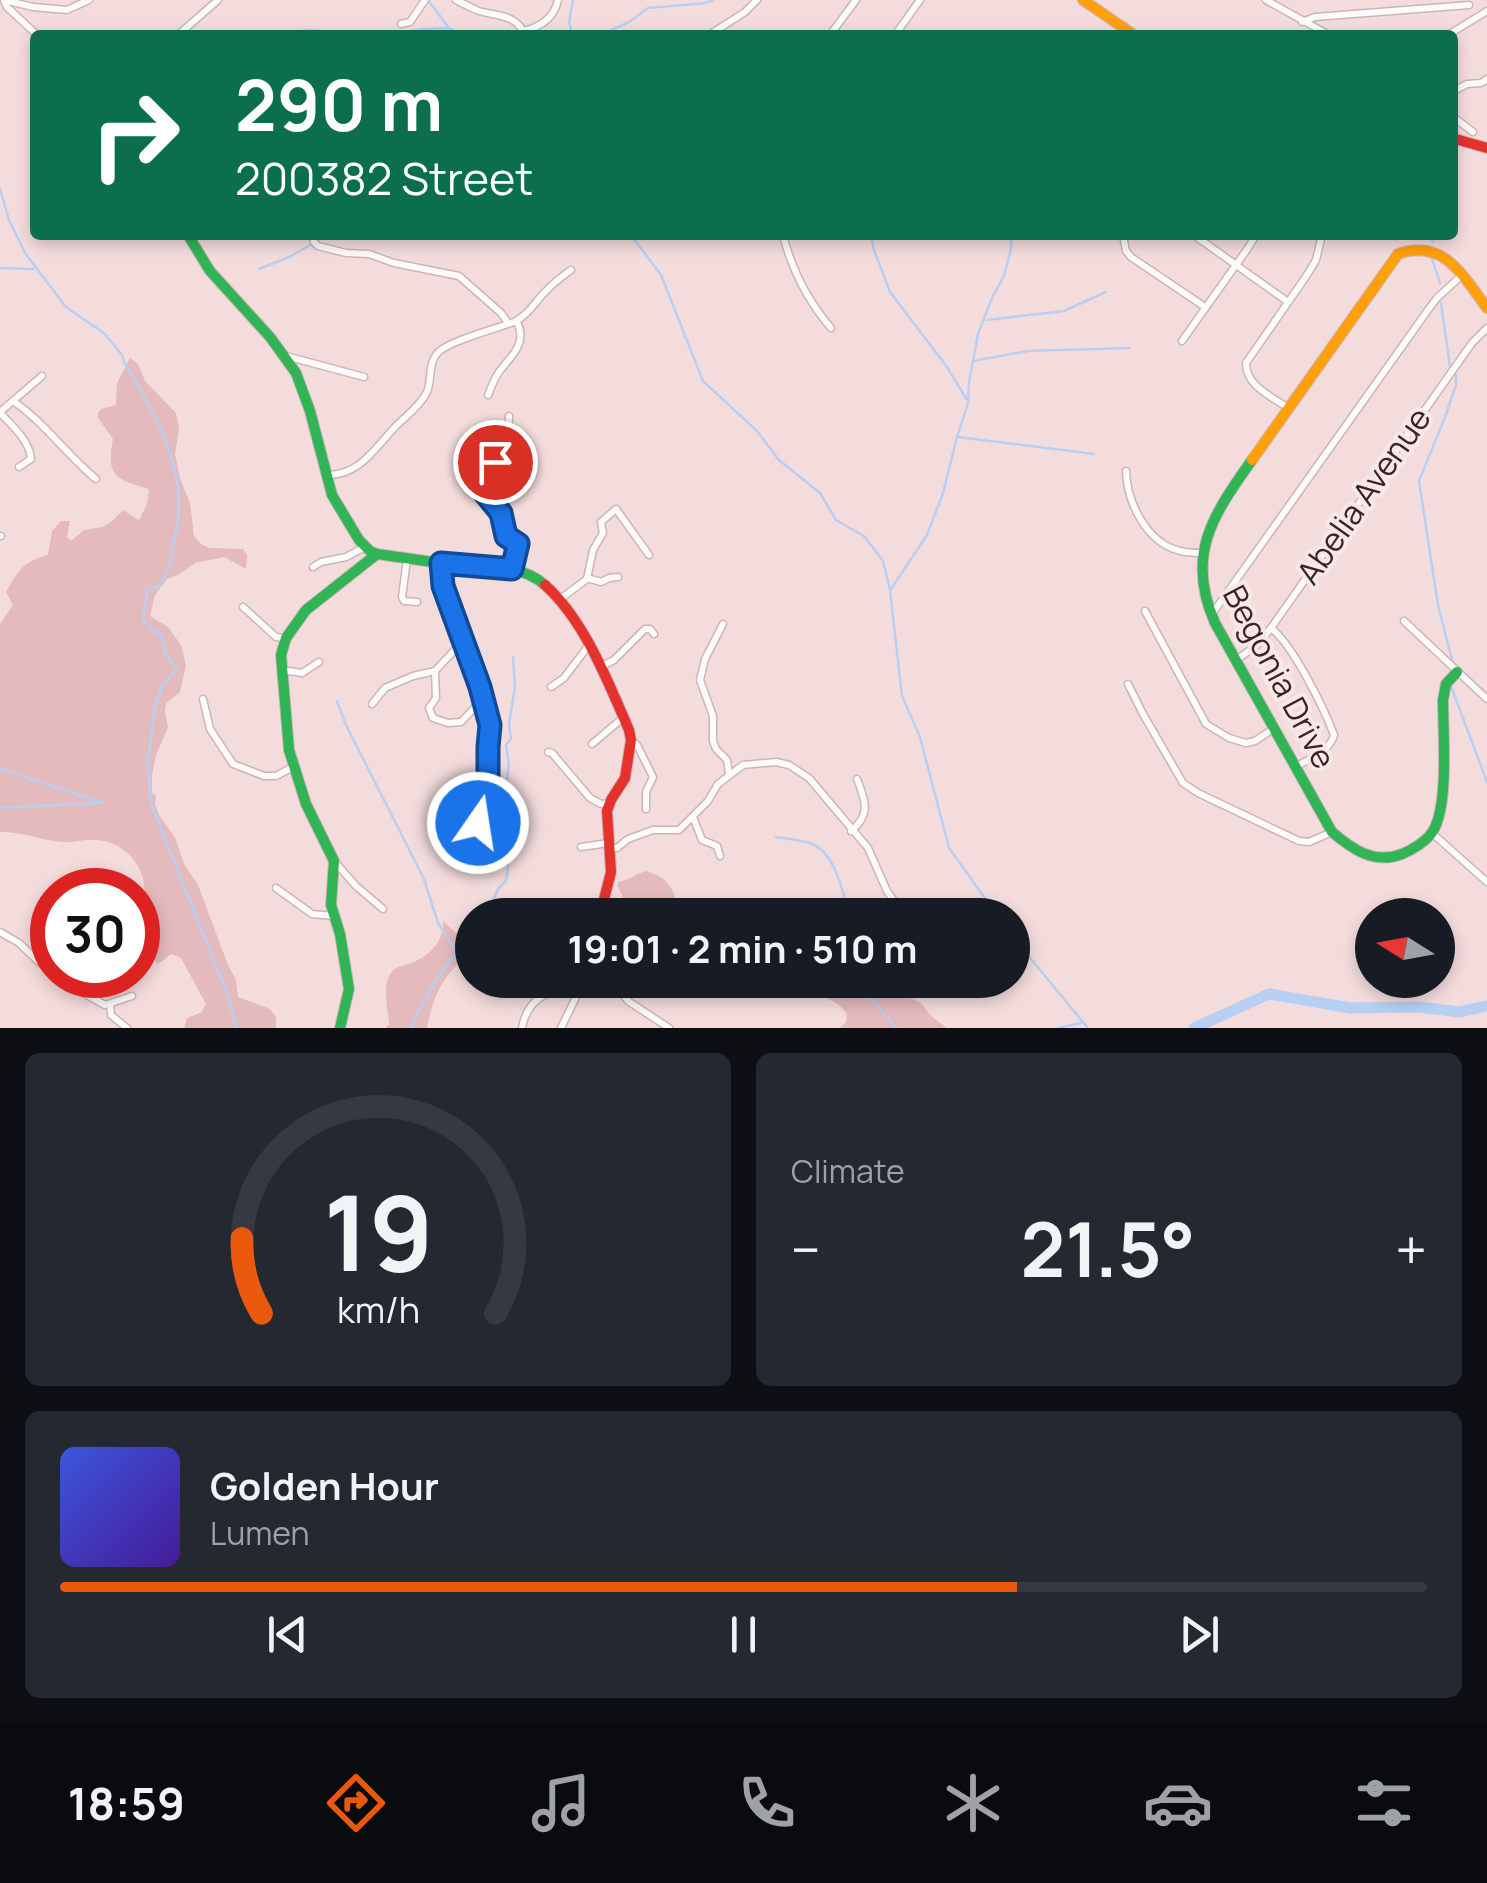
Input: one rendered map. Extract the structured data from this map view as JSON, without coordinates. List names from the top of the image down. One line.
{"streets":{"street":["Abelia Avenue","Begonia Drive"]},"crossings":[["Abelia Avenue","Begonia Drive"]],"north":"left","page":{"turn":["290 m","200382 Street"],"limit":"30","trip":"19:01 · 2 min · 510 m","tile":"Climate","heat":["−","21.5°","+"],"song":["Golden Hour","Lumen"],"tabs":"18:59","gauge":["19","km/h"]}}
